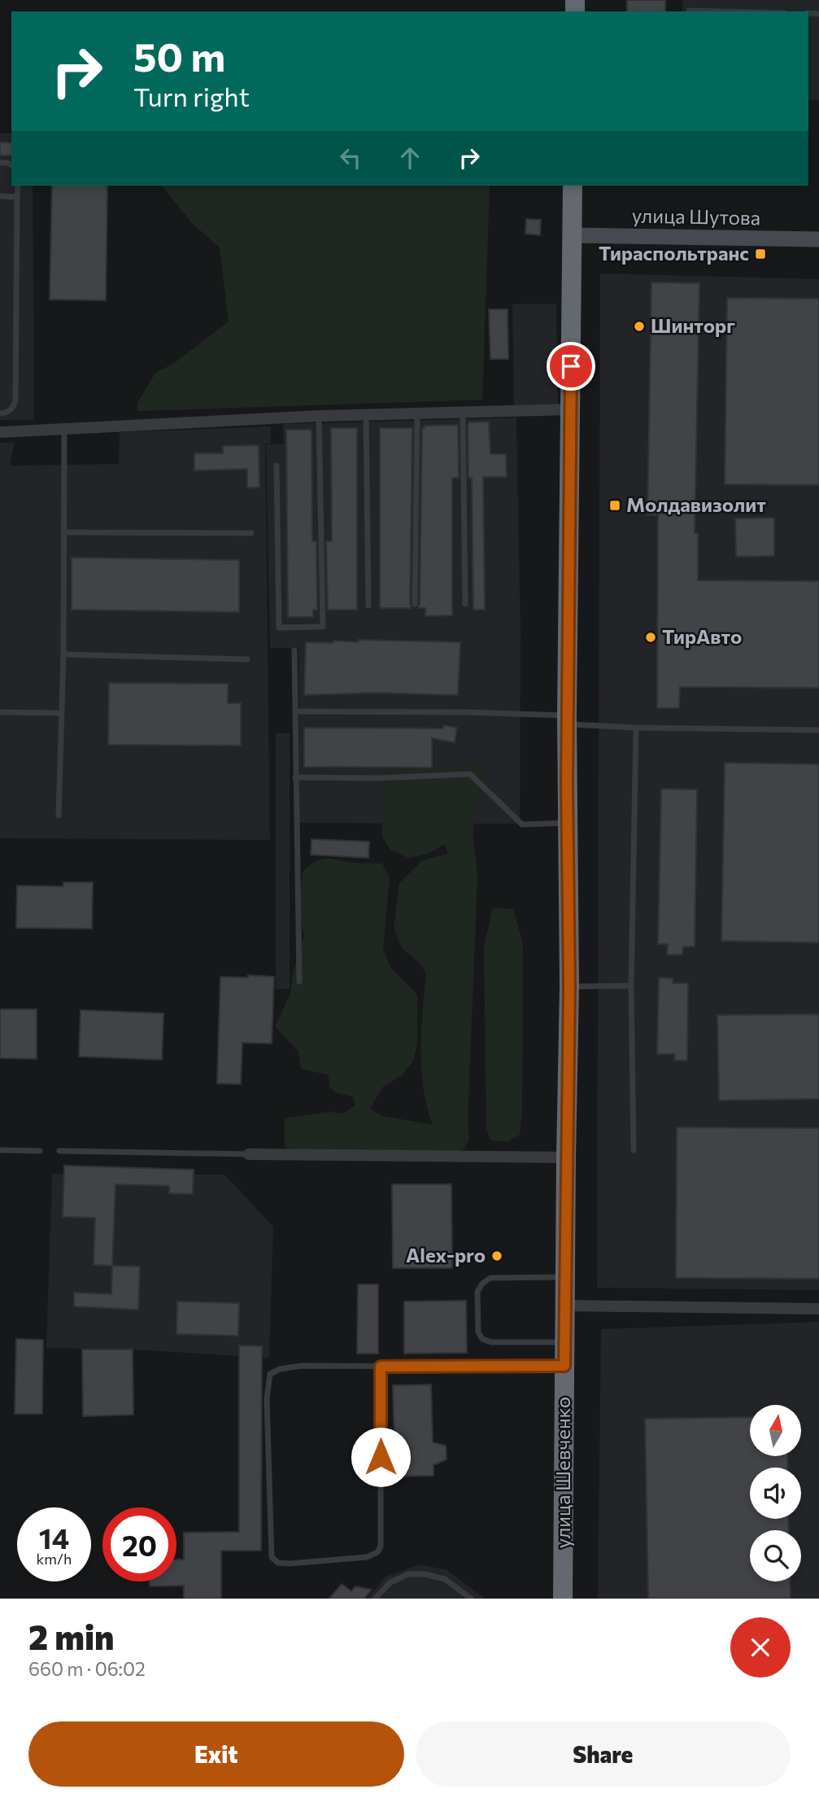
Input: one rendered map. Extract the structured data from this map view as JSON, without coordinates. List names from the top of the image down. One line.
{"streets":{"highway":["улица Шевченко"],"street":["улица Шутова"]},"crossings":[["улица Шутова","улица Шевченко"]],"places":{"transit":["Тираспольтранс","Молдавизолит"],"other":["Шинторг","ТирАвто","Alex-pro"]},"north":"top","page":{"turn":["50 m","Turn right"],"speed":"14 km/h","limit":"20","heading":["2 min","660 m · 06:02"],"buttons":["Exit","Share"]}}
